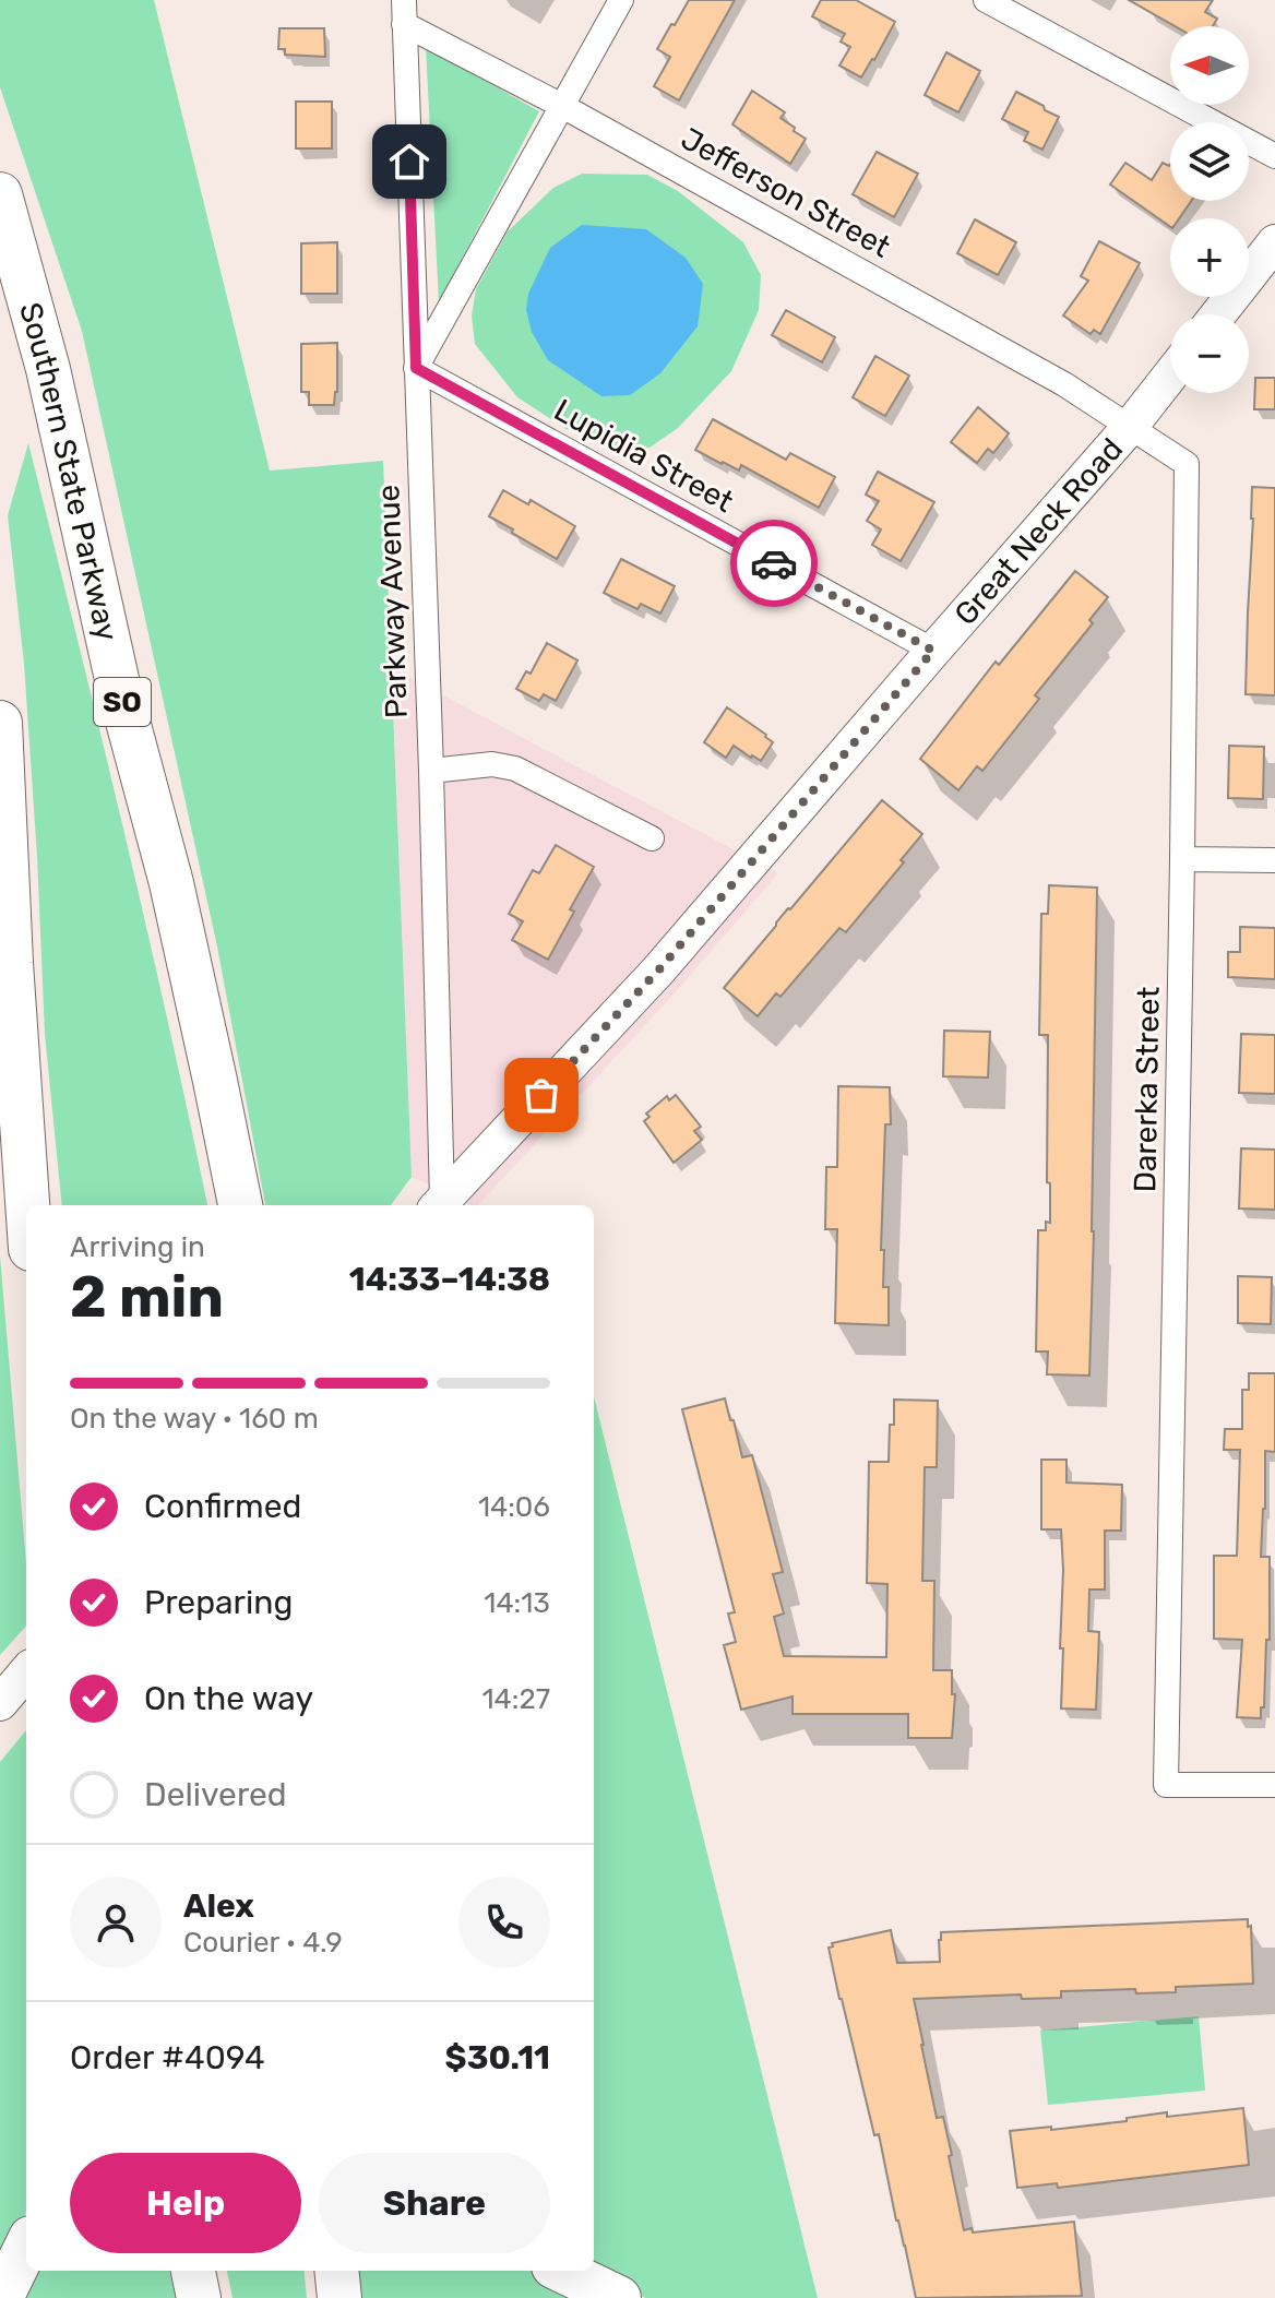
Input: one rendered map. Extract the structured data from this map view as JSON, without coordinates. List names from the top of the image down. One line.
{"streets":{"highway":["Southern State Parkway","SO"],"main road":["Great Neck Road"],"street":["Jefferson Street","Lupidia Street","Parkway Avenue","Darerka Street"]},"crossings":[["Jefferson Street","Great Neck Road"],["Jefferson Street","Parkway Avenue"],["Jefferson Street","Darerka Street"],["Lupidia Street","Great Neck Road"],["Lupidia Street","Parkway Avenue"],["Great Neck Road","Parkway Avenue"],["Great Neck Road","Darerka Street"]],"north":"left","page":{"map_buttons":["+","−"],"heading":["2 min","Arriving in","14:33–14:38"],"panel":["Alex","Courier · 4.9","Order #4094","$30.11"],"bar":"On the way · 160 m","list":[["Confirmed","14:06"],["Preparing","14:13"],["On the way","14:27"],"Delivered"],"buttons":["Help","Share"]}}
